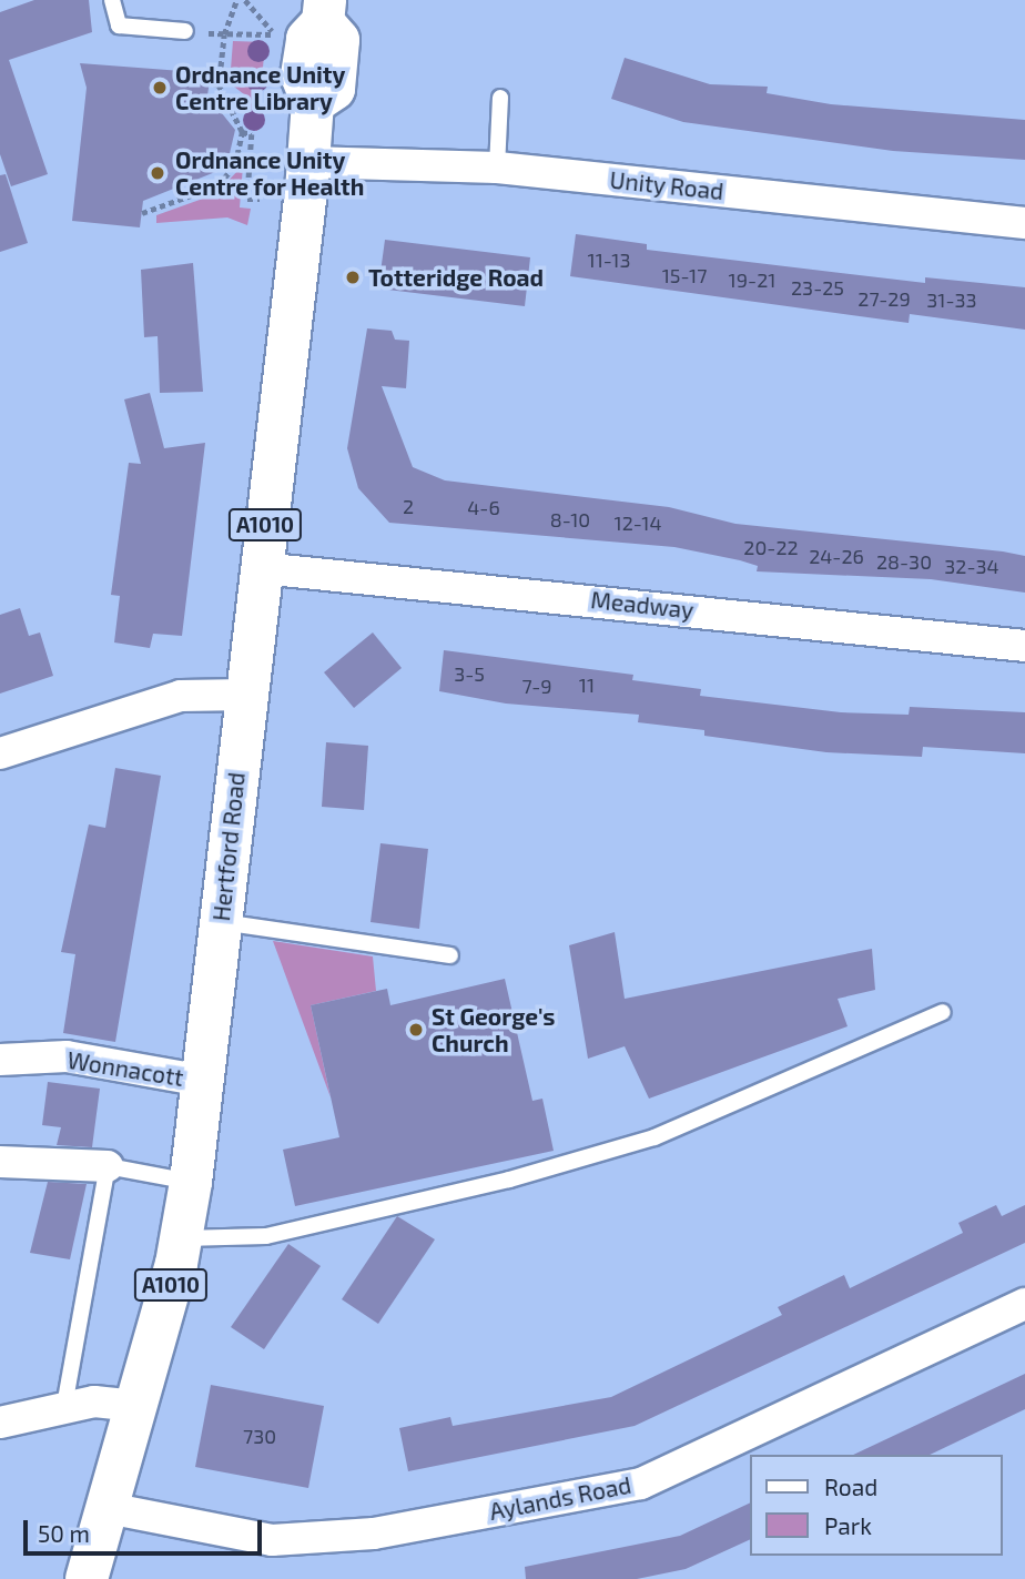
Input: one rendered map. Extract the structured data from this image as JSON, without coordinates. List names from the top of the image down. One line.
{"streets":{"main road":["A1010","Hertford Road"],"street":["Unity Road","Meadway","Wonnacott","Aylands Road"]},"crossings":[["Unity Road","Hertford Road"],["Meadway","Hertford Road"],["Hertford Road","Wonnacott"],["Hertford Road","Aylands Road"]],"places":["Ordnance Unity Centre Library","Ordnance Unity Centre for Health","Totteridge Road","St George's Church"],"house_numbers":["11-13","15-17","19-21","23-25","27-29","31-33","2","4-6","8-10","12-14","20-22","24-26","28-30","32-34","3-5","11","7-9","730"],"legend":["Road","Park"],"scale_bar":"50 m"}
